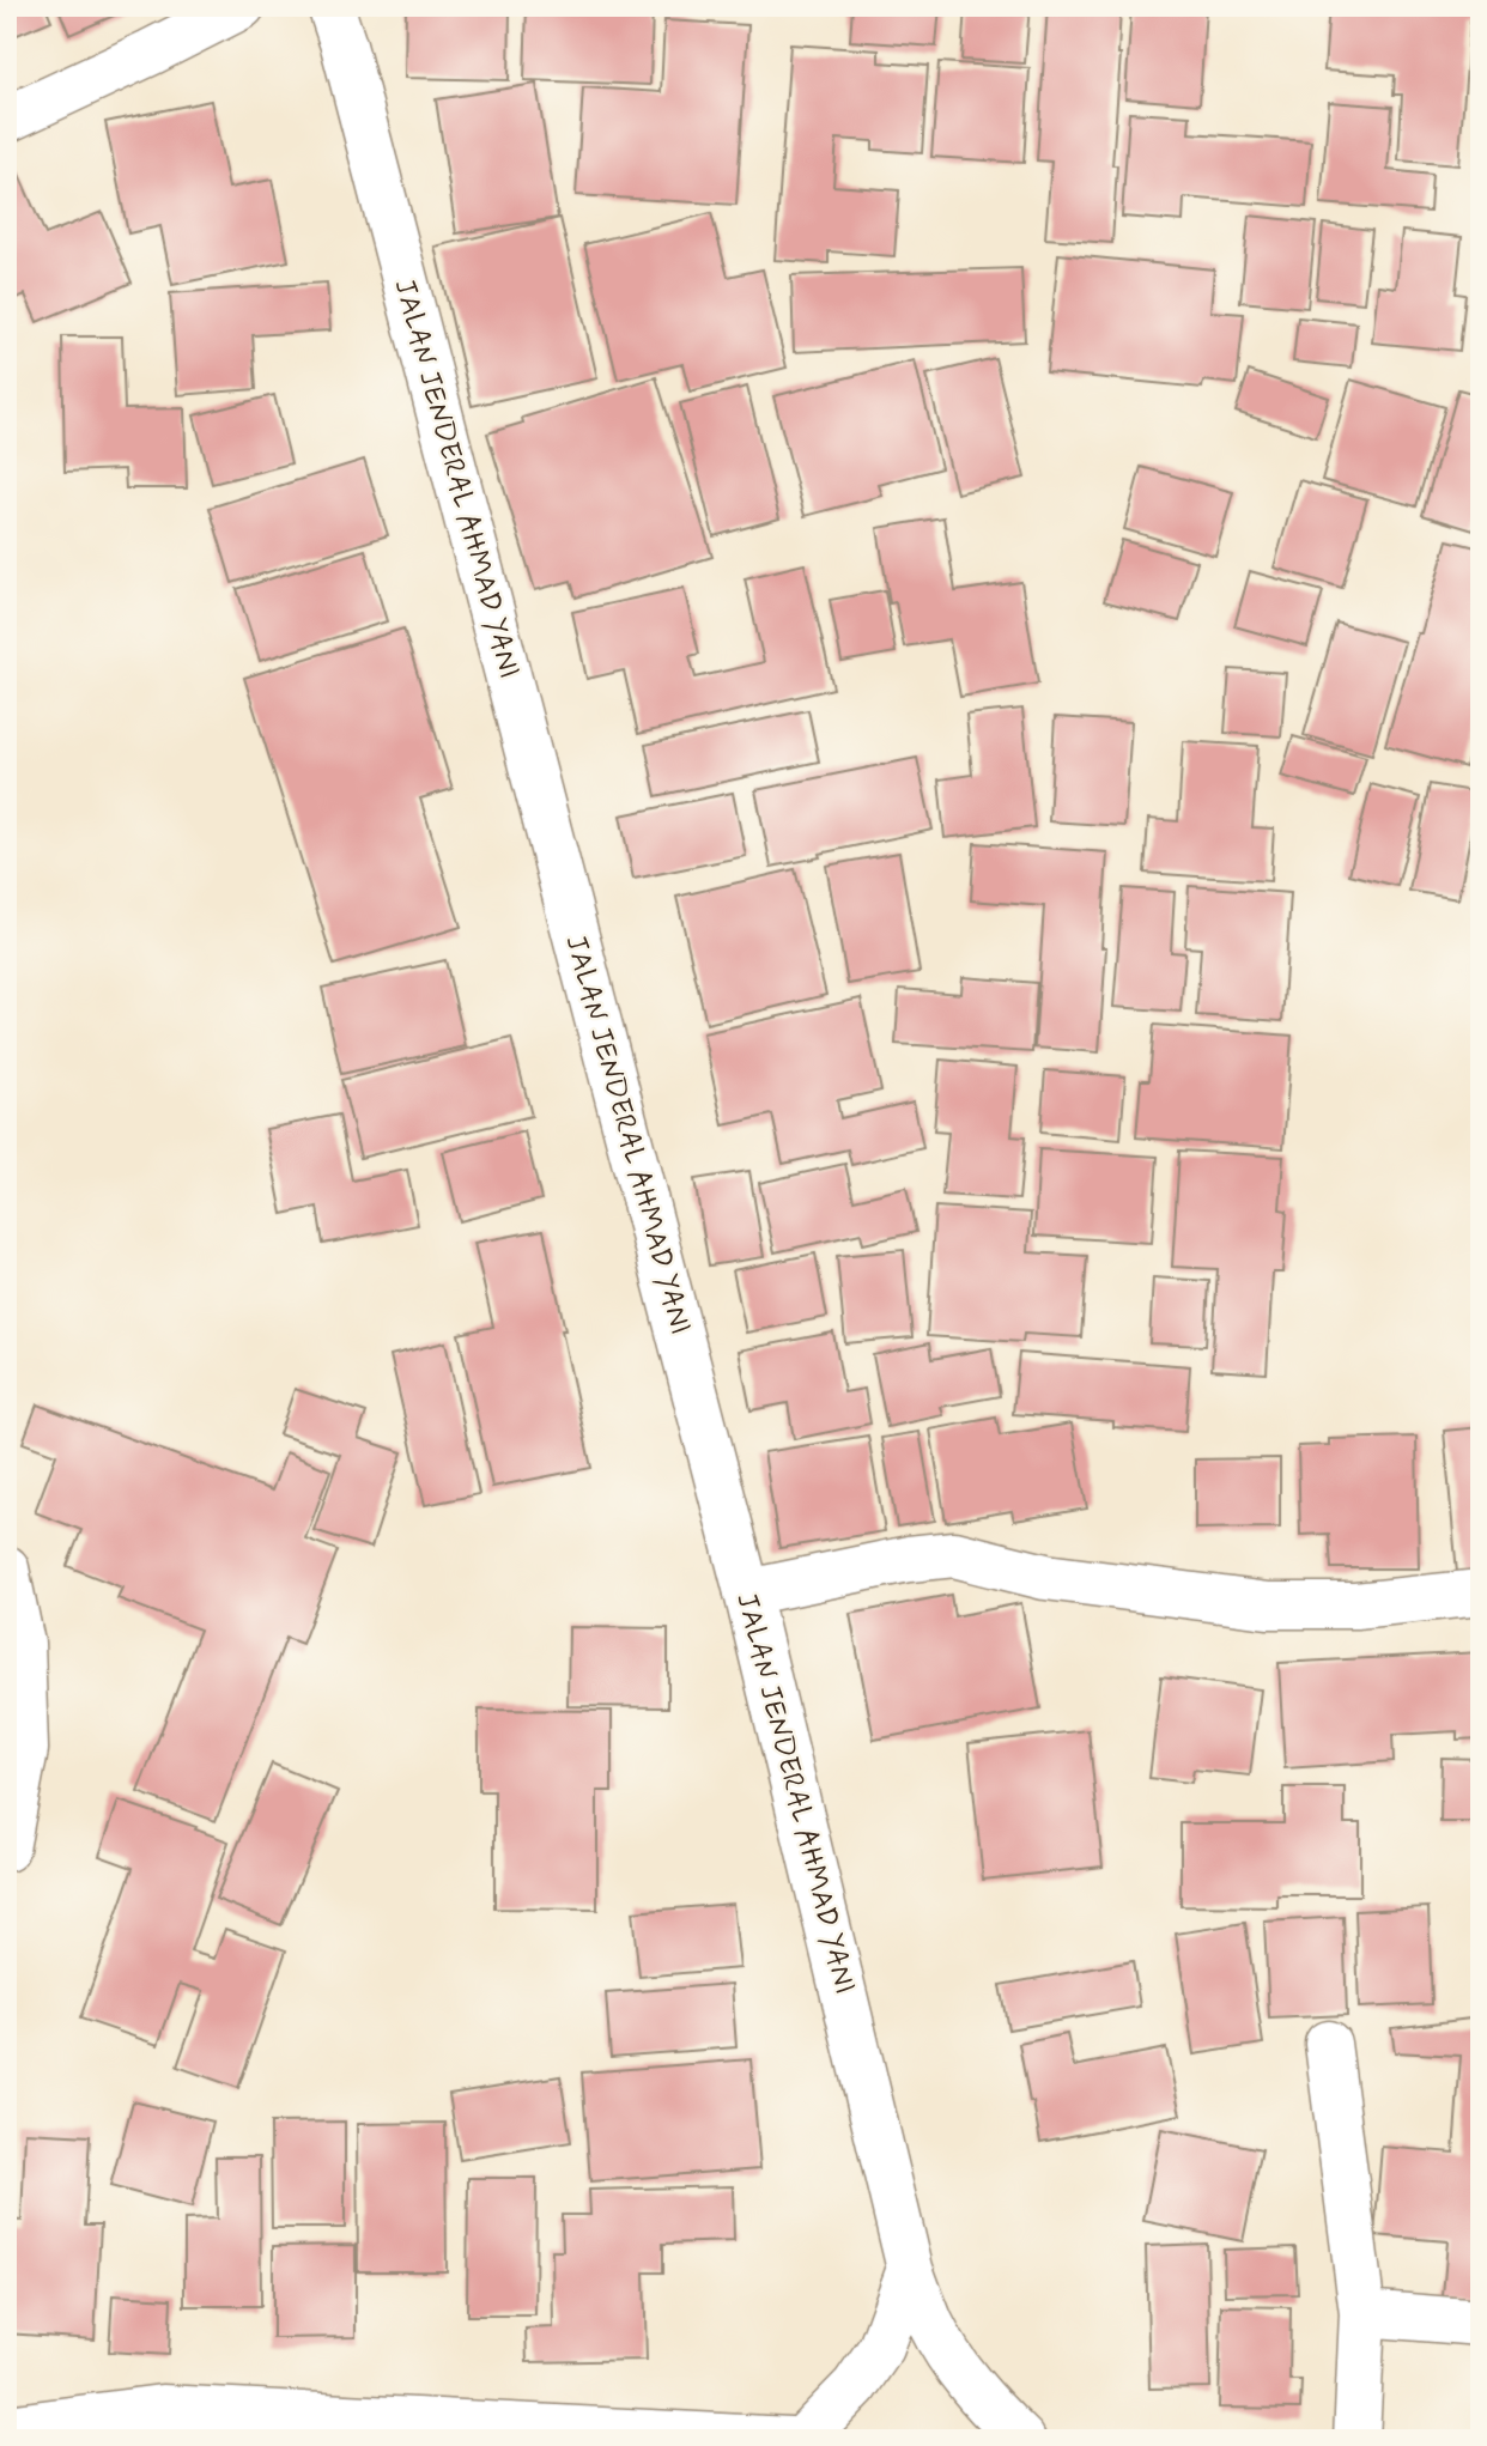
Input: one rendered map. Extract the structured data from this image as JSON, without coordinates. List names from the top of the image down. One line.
{"streets":{"main road":["JALAN JENDERAL AHMAD YANI"]}}
